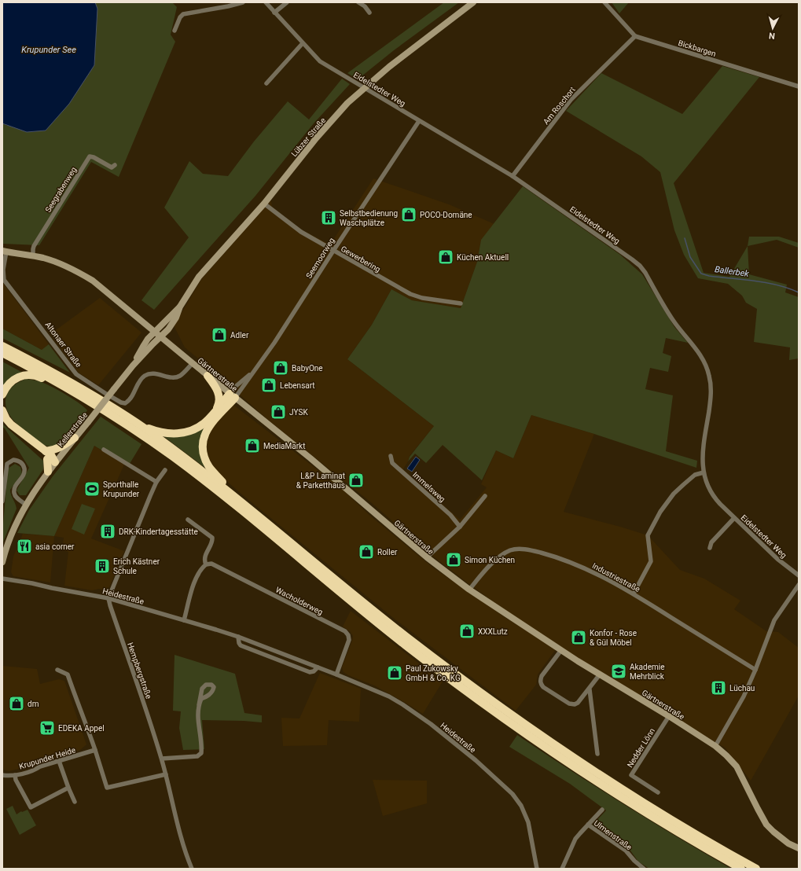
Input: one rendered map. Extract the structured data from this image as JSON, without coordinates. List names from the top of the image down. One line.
{"streets":{"street":["Bickbargen","Eidelstedter Weg","Am Roschort","Lübzer Straße","Seegrabenweg","Seemoorweg","Gewerbering","Altonaer Straße","Gärtnerstraße","Kellerstraße","Immelsweg","Industriestraße","Heidestraße","Wacholderweg","Hempbergstraße","Nedder Lönn","Krupunder Heide","Ulmenstraße"]},"crossings":[["Bickbargen","Am Roschort"],["Eidelstedter Weg","Am Roschort"],["Eidelstedter Weg","Lübzer Straße"],["Eidelstedter Weg","Seemoorweg"],["Lübzer Straße","Gewerbering"],["Lübzer Straße","Gärtnerstraße"],["Lübzer Straße","Kellerstraße"],["Seegrabenweg","Gärtnerstraße"],["Seemoorweg","Gewerbering"],["Seemoorweg","Gärtnerstraße"],["Altonaer Straße","Gärtnerstraße"],["Gärtnerstraße","Kellerstraße"],["Gärtnerstraße","Industriestraße"],["Gärtnerstraße","Nedder Lönn"],["Heidestraße","Wacholderweg"],["Heidestraße","Hempbergstraße"]],"water":["Krupunder See","Ballerbek"],"places":{"shop":["POCO-Domäne","Küchen Aktuell","Adler","BabyOne","Lebensart","JYSK","MediaMarkt","L&P Laminat & Parketthaus","Roller","Simon Küchen","XXXLutz","Konfor - Rose & Gül Möbel","Paul Zukowsky GmbH & Co. KG","dm"],"building":["Selbstbedienung Waschplätze","DRK-Kindertagesstätte","Erich Kästner Schule","Lüchau"],"sports":["Sporthalle Krupunder"],"restaurant":["asia corner"],"school or university":["Akademie Mehrblick"],"supermarket":["EDEKA Appel"]},"north":"bottom"}
